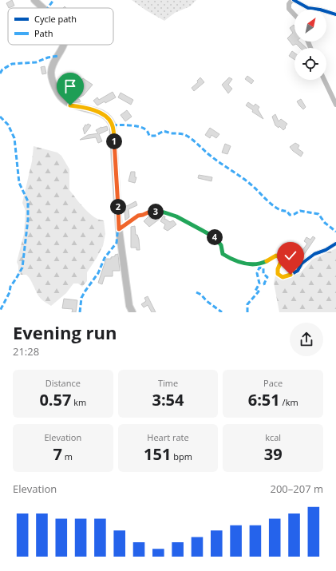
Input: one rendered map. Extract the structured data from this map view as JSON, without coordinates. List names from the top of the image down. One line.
{"legend":["Cycle path","Path"],"north":"top right","page":{"pins":["1","2","3","4"],"heading":["Evening run","21:28"],"stats":[["Distance","0.57 km"],["Time","3:54"],["Pace","6:51 /km"],["Elevation","7 m"],["Heart rate","151 bpm"],["kcal","39"]],"chart":["Elevation","200–207 m"]}}
